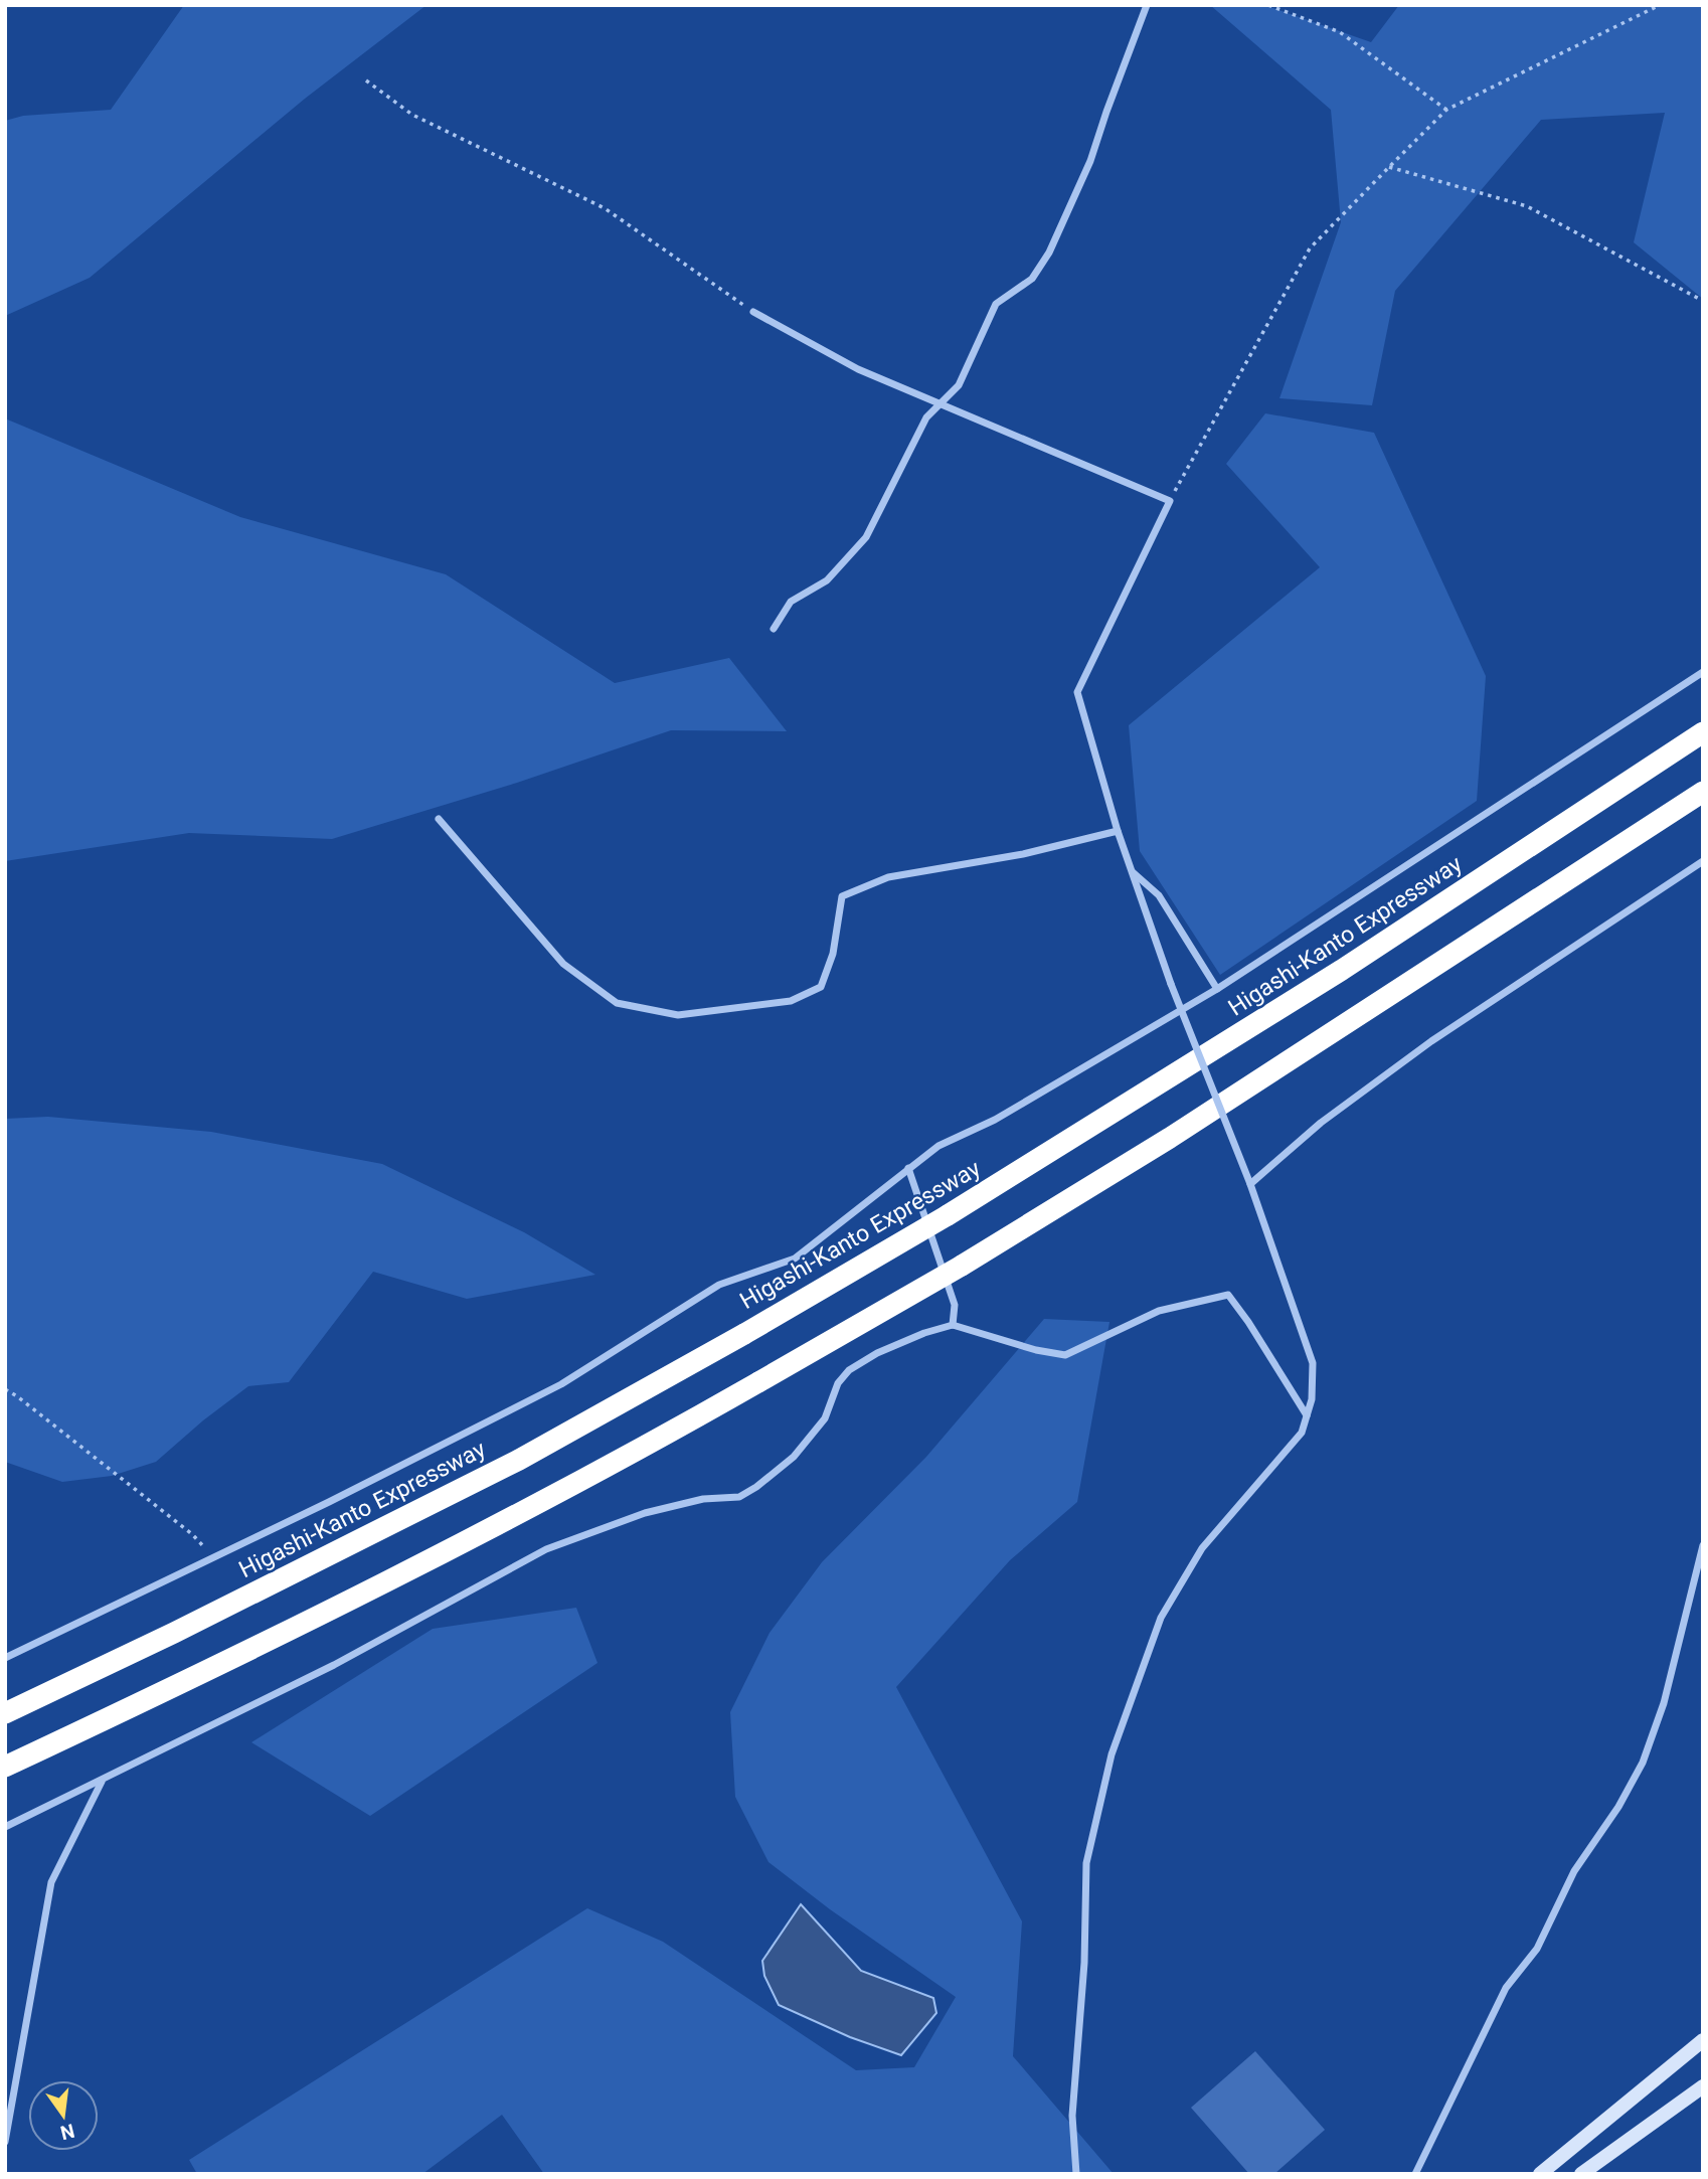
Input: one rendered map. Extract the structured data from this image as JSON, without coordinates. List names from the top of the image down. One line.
{"streets":{"highway":["Higashi-Kanto Expressway"]},"north":"bottom"}
